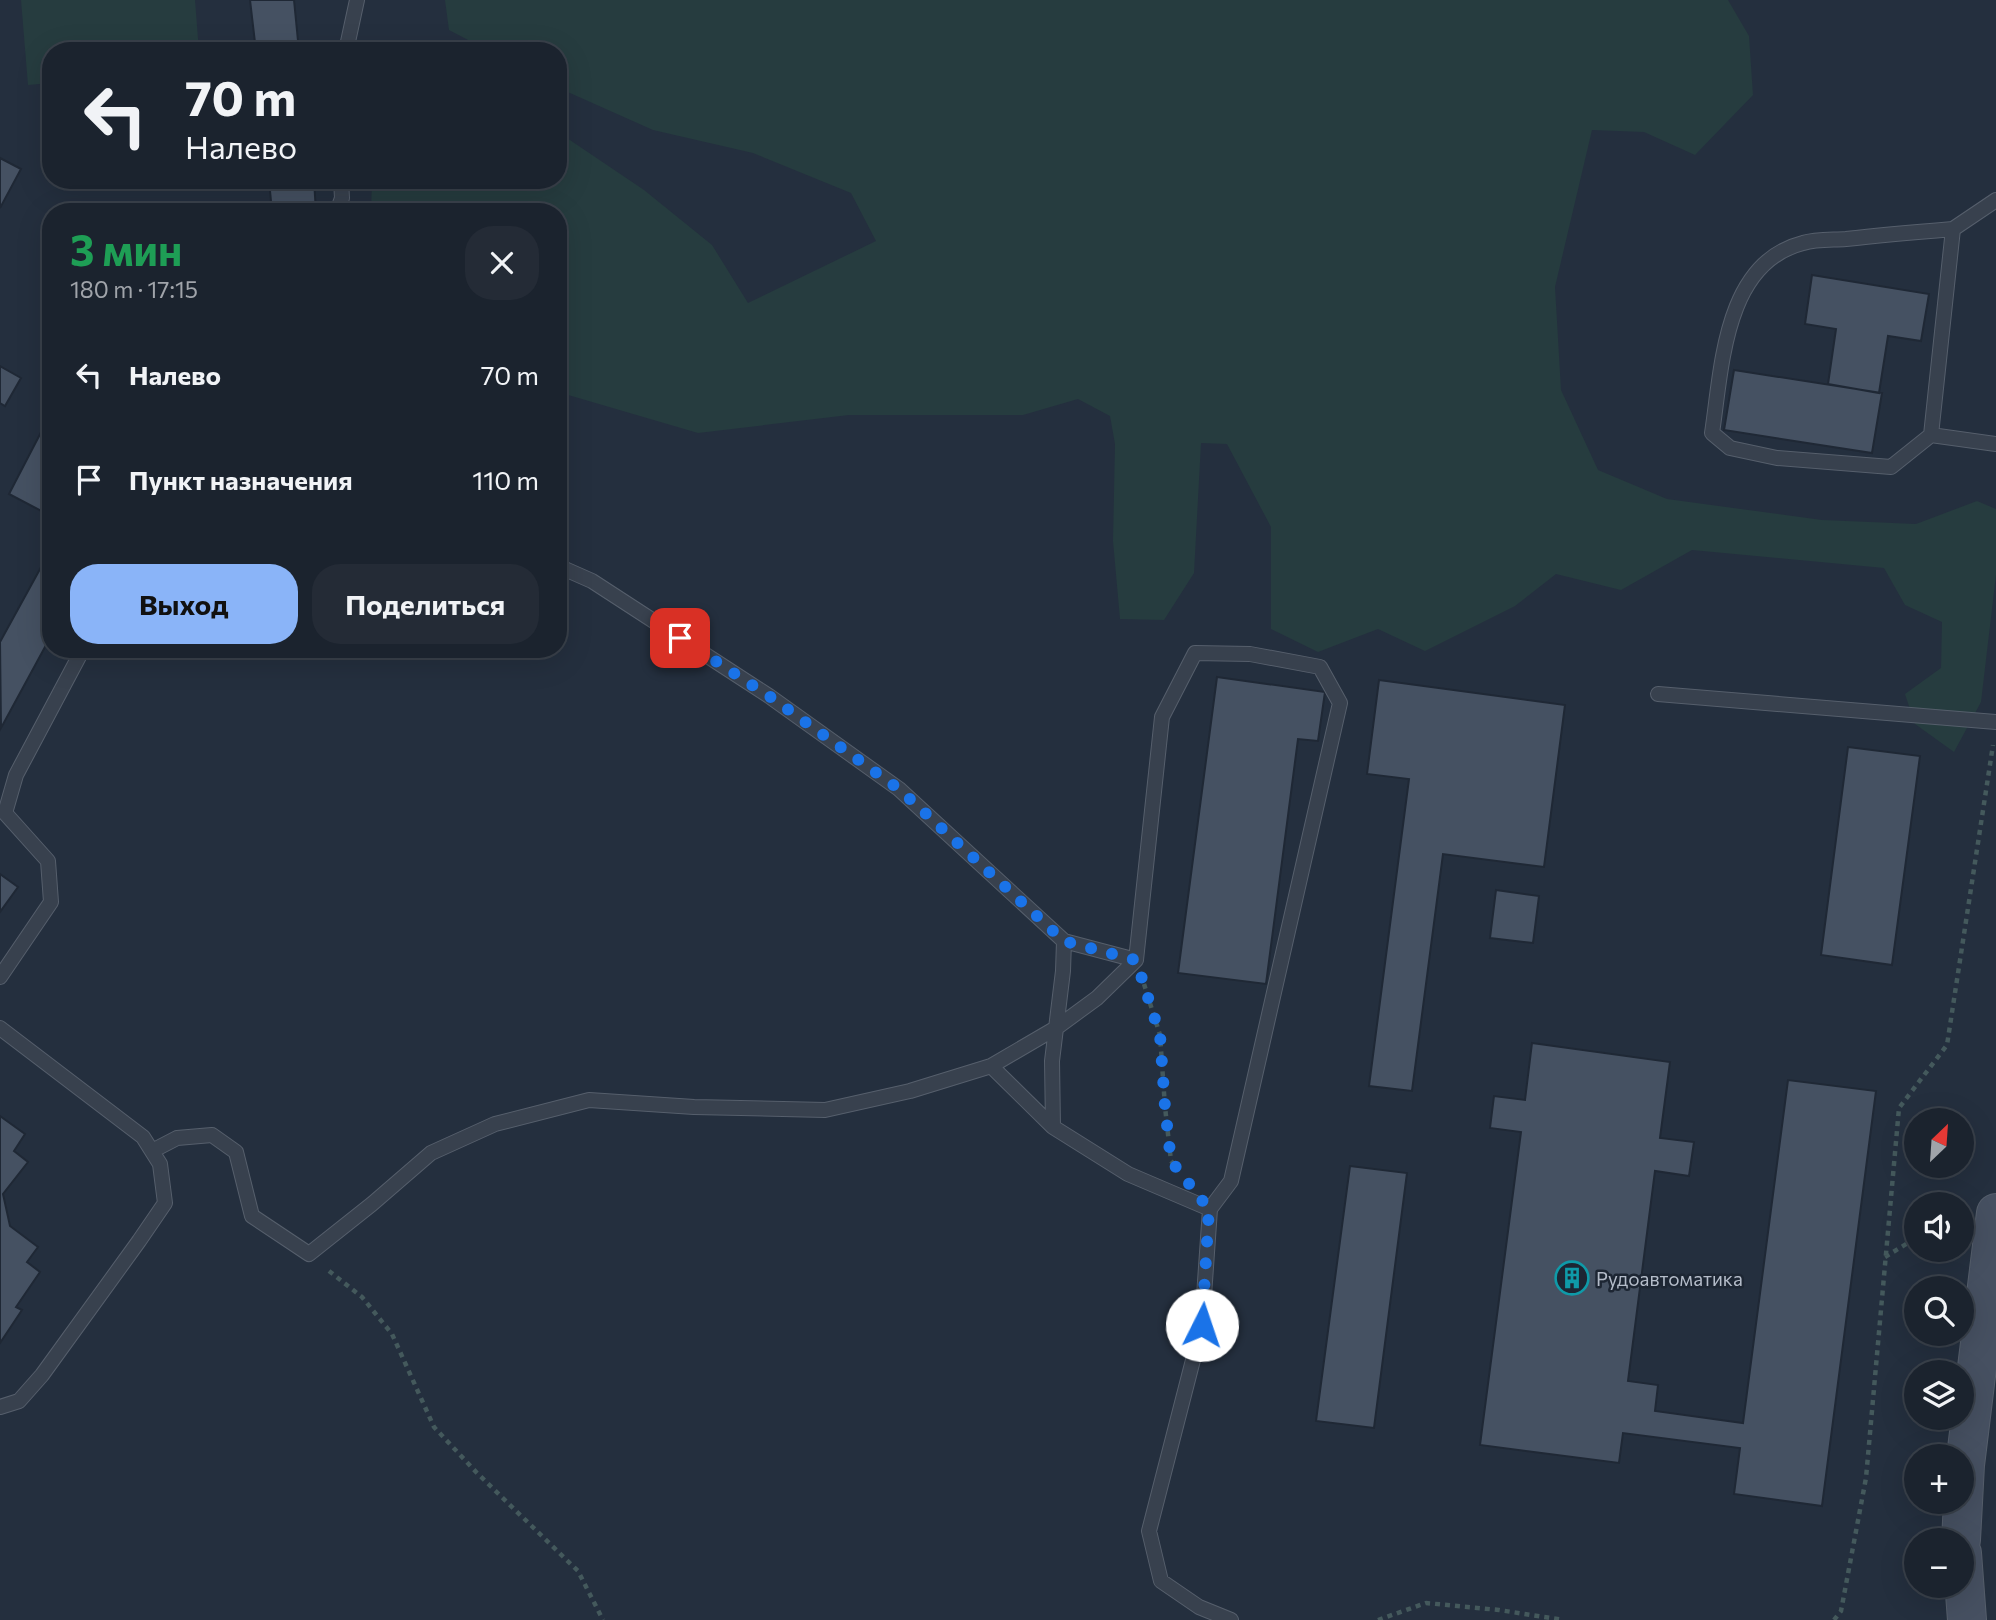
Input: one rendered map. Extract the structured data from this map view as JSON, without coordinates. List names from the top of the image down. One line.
{"places":{"building":["Рудоавтоматика"]},"north":"top right","page":{"turn":["70 m","Налево"],"heading":["3 мин","180 m · 17:15"],"list":[{"name":"Налево","value":"70 m"},{"name":"Пункт назначения","value":"110 m"}],"buttons":["Выход","Поделиться"],"map_buttons":["+","−"]}}
